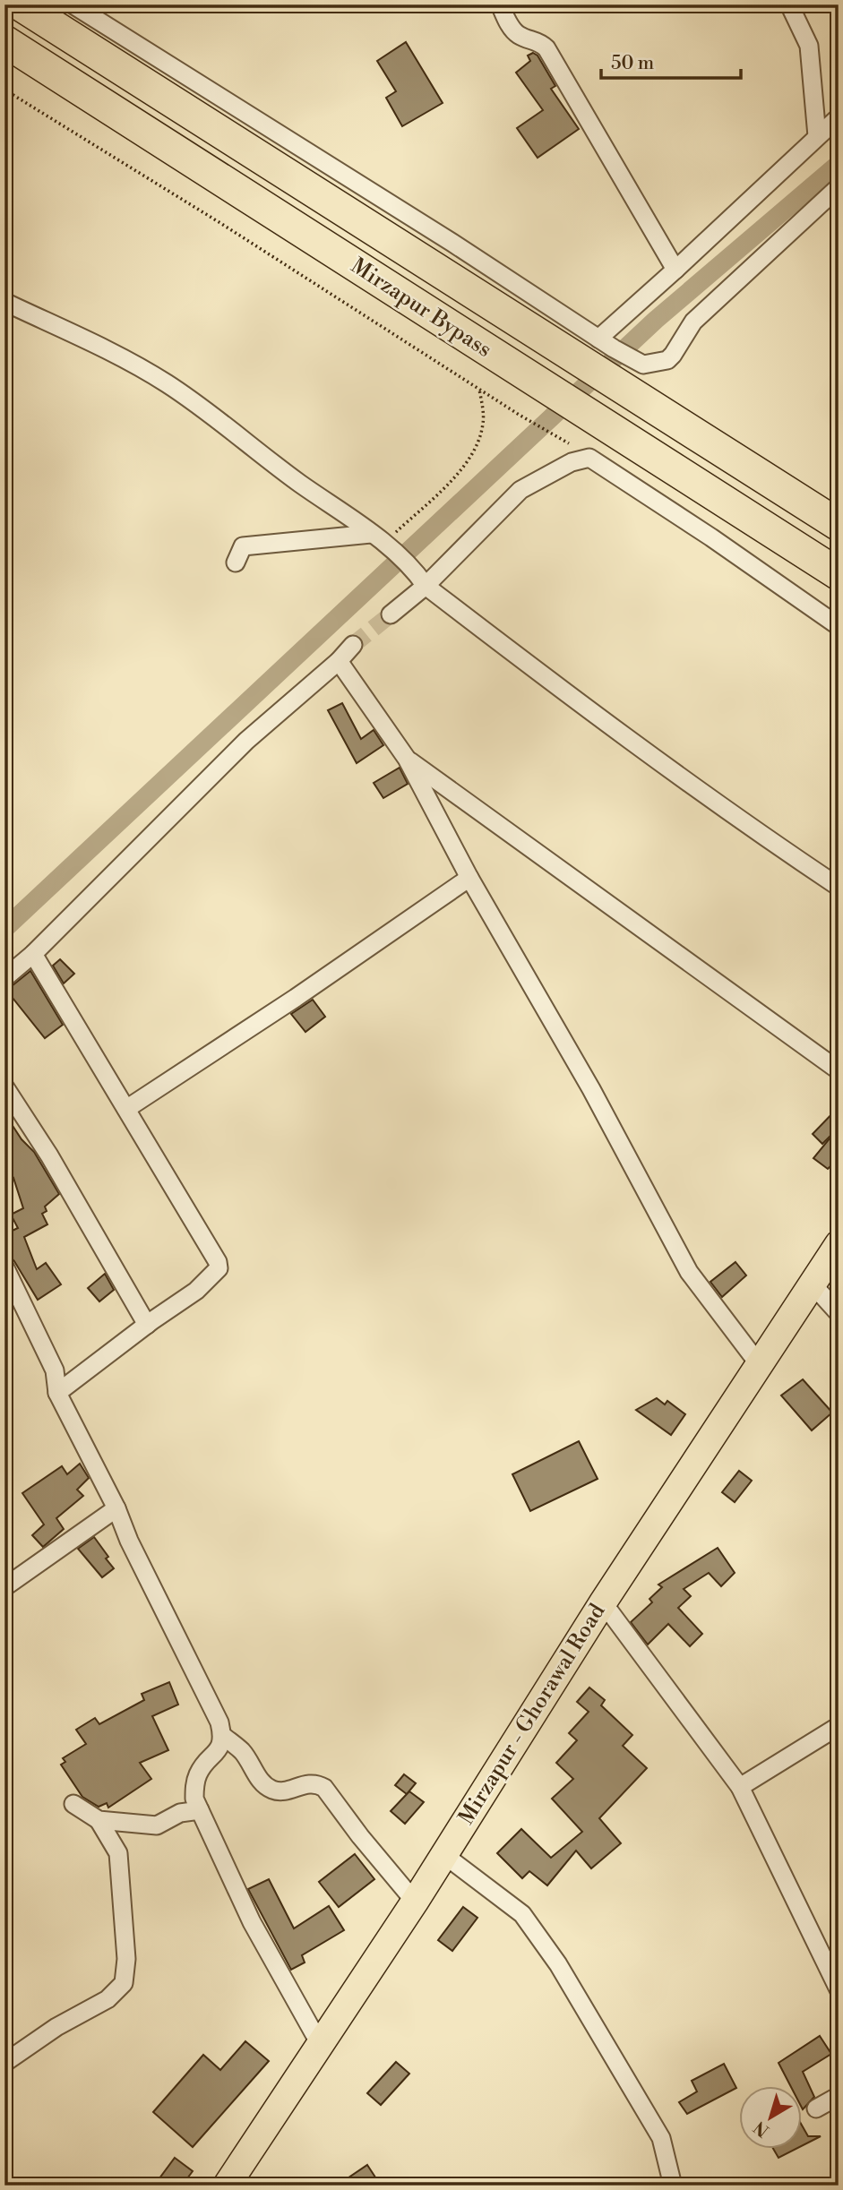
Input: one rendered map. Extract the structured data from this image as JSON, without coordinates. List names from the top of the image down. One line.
{"streets":{"highway":["Mirzapur Bypass"],"main road":["Mirzapur - Ghorawal Road"]},"scale_bar":"50 m","north":"bottom left"}
